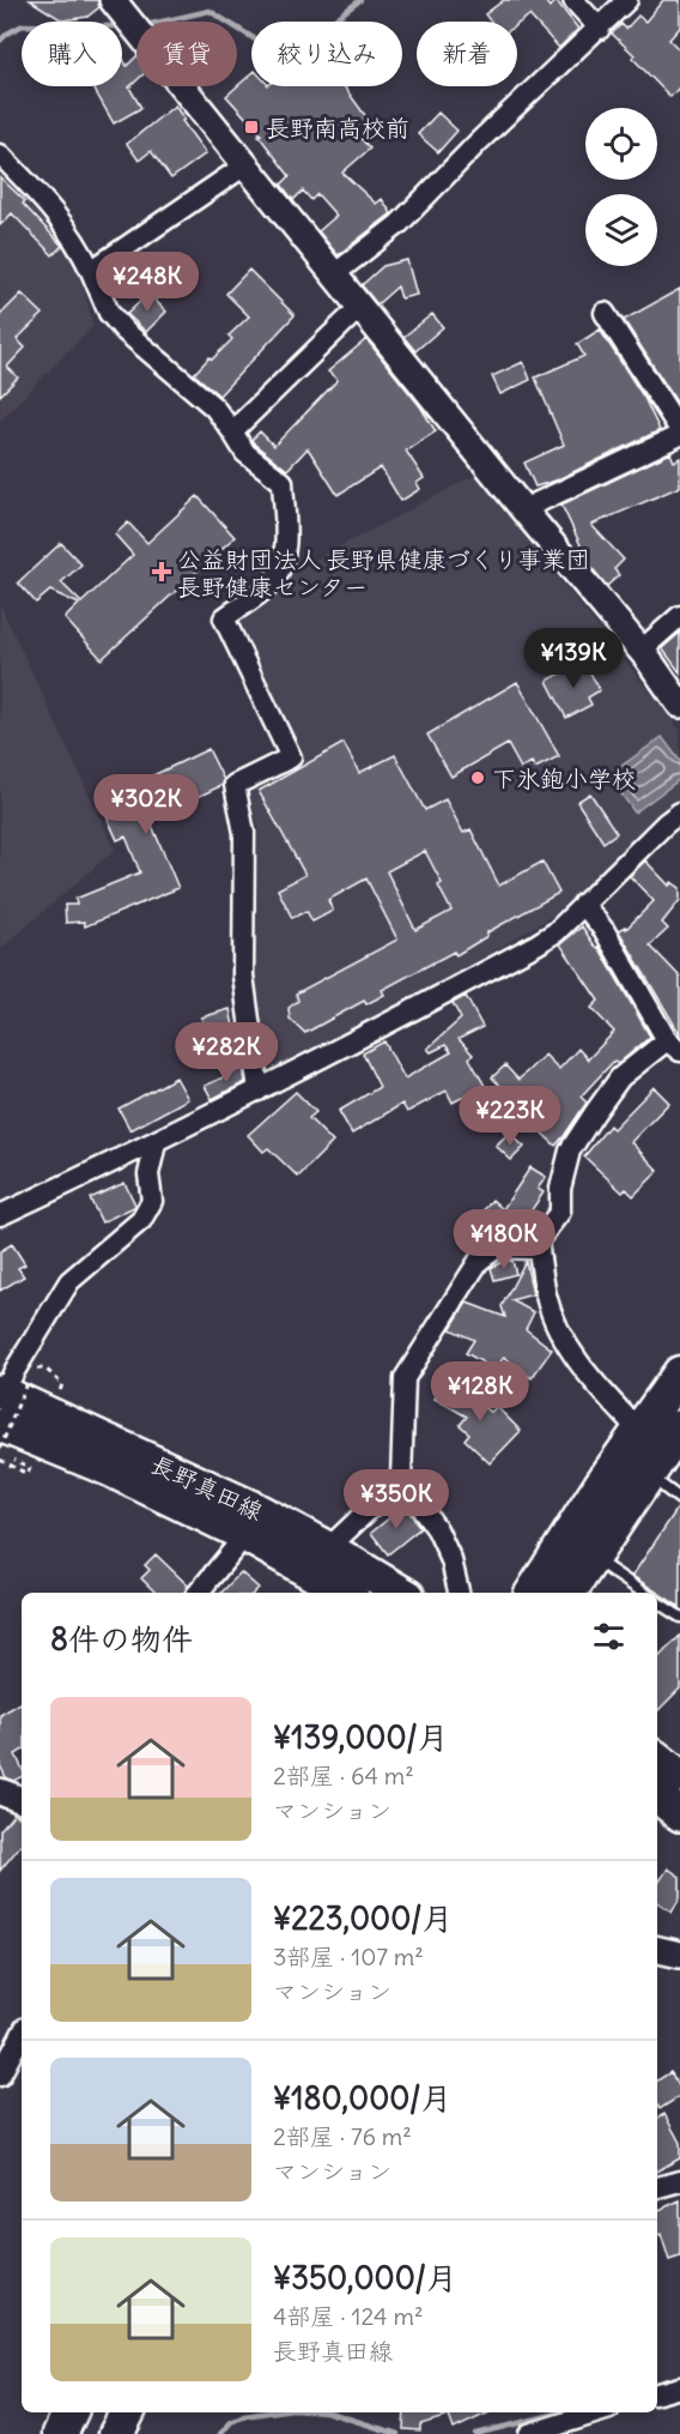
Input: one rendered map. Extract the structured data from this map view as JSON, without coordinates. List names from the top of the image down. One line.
{"streets":{"main road":["長野真田線"]},"places":{"transit":["長野南高校前"],"health":["公益財団法人 長野県健康づくり事業団 長野健康センター"],"other":["下氷鉋小学校"]},"page":{"chip":["購入","賃貸","絞り込み","新着"],"price":["¥248K","¥139K","¥302K","¥282K","¥223K","¥180K","¥128K","¥350K"],"heading":"8件の物件","list":[{"name":"¥139,000/月","note":"2部屋 · 64 m² · マンション"},{"name":"¥223,000/月","note":"3部屋 · 107 m² · マンション"},{"name":"¥180,000/月","note":"2部屋 · 76 m² · マンション"},{"name":"¥350,000/月","note":"4部屋 · 124 m² · 長野真田線"}]}}
